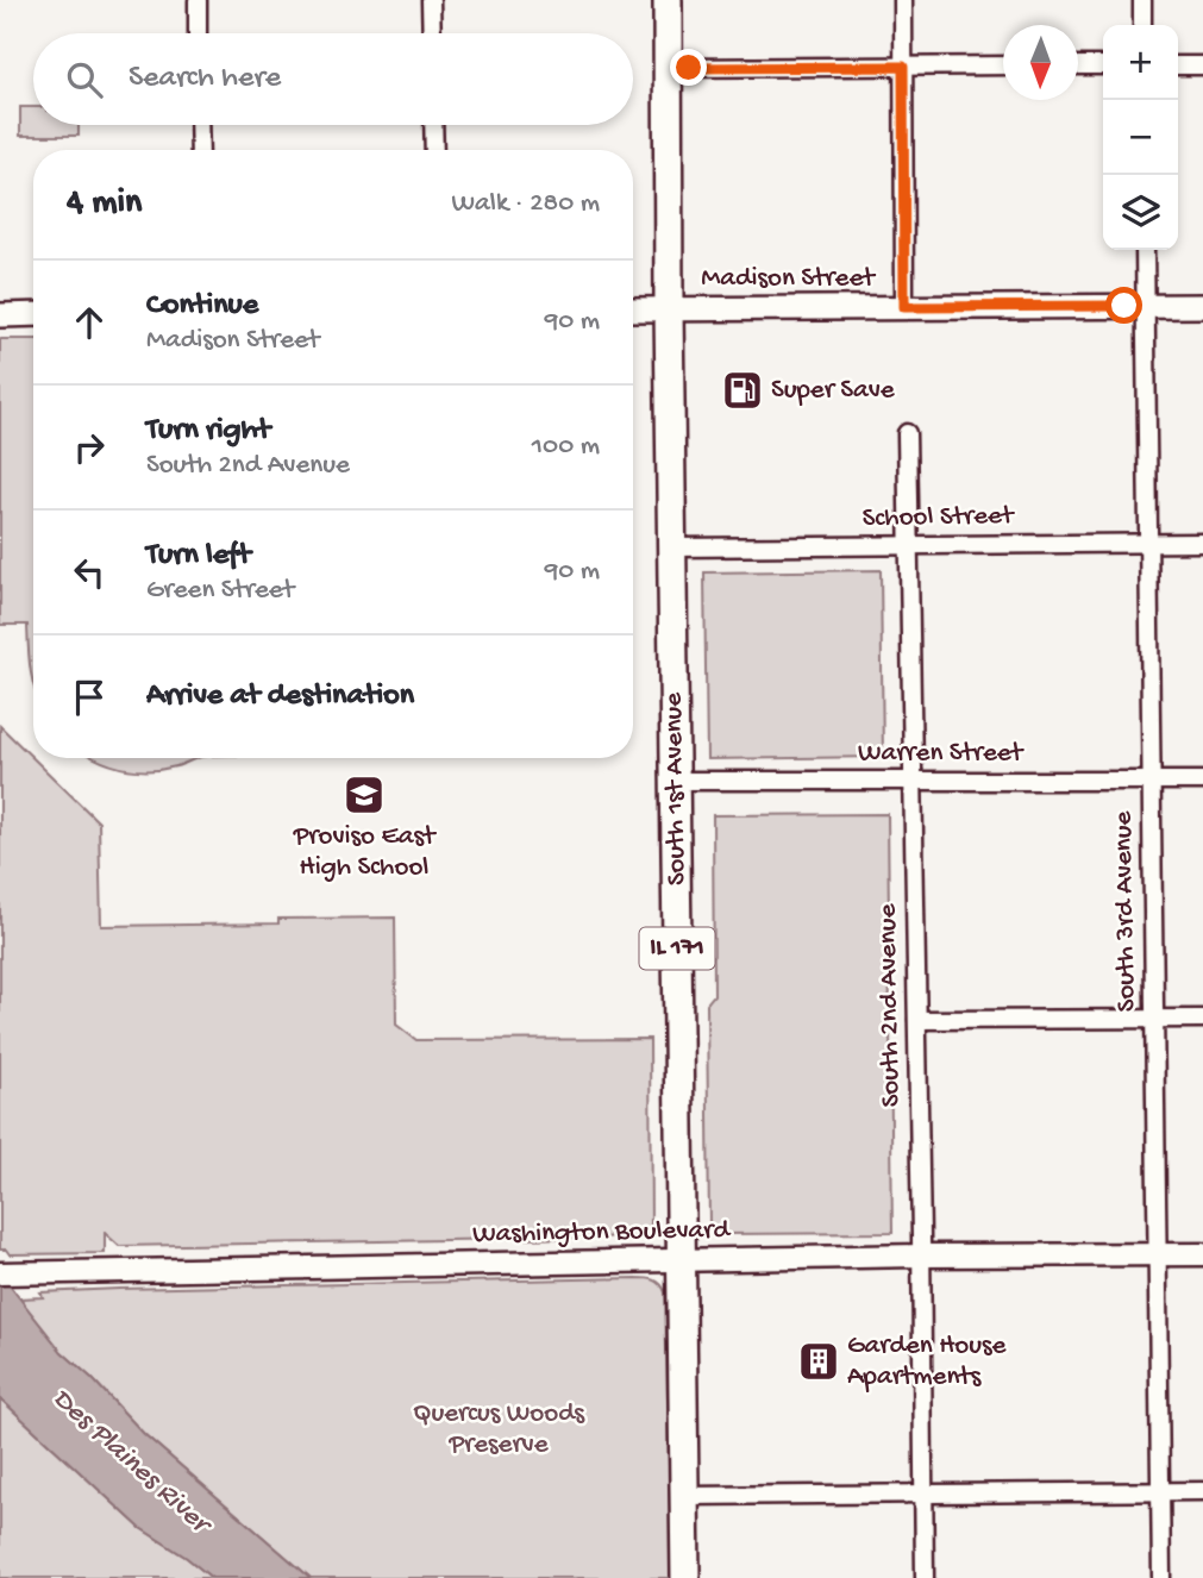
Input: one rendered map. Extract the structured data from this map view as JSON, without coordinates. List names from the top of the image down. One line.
{"streets":{"main road":["Madison Street","South 1st Avenue","IL 171"],"street":["School Street","Warren Street","South 3rd Avenue","South 2nd Avenue","Washington Boulevard"]},"crossings":[["Madison Street","South 1st Avenue"],["Madison Street","South 3rd Avenue"],["School Street","South 1st Avenue"],["School Street","South 3rd Avenue"],["School Street","South 2nd Avenue"],["Warren Street","South 1st Avenue"],["Warren Street","South 3rd Avenue"],["Warren Street","South 2nd Avenue"],["South 1st Avenue","Washington Boulevard"],["South 3rd Avenue","Washington Boulevard"],["South 2nd Avenue","Washington Boulevard"]],"water":["Des Plaines River"],"parks":["Quercus Woods Preserve"],"places":{"fuel station":["Super Save"],"school or university":["Proviso East High School"],"building":["Garden House Apartments"]},"north":"bottom","page":{"map_buttons":["+","−"],"search":"Search here","heading":["4 min","Walk · 280 m"],"list":[["Continue","Madison Street","90 m"],["Turn right","South 2nd Avenue","100 m"],["Turn left","Green Street","90 m"],"Arrive at destination"]}}
